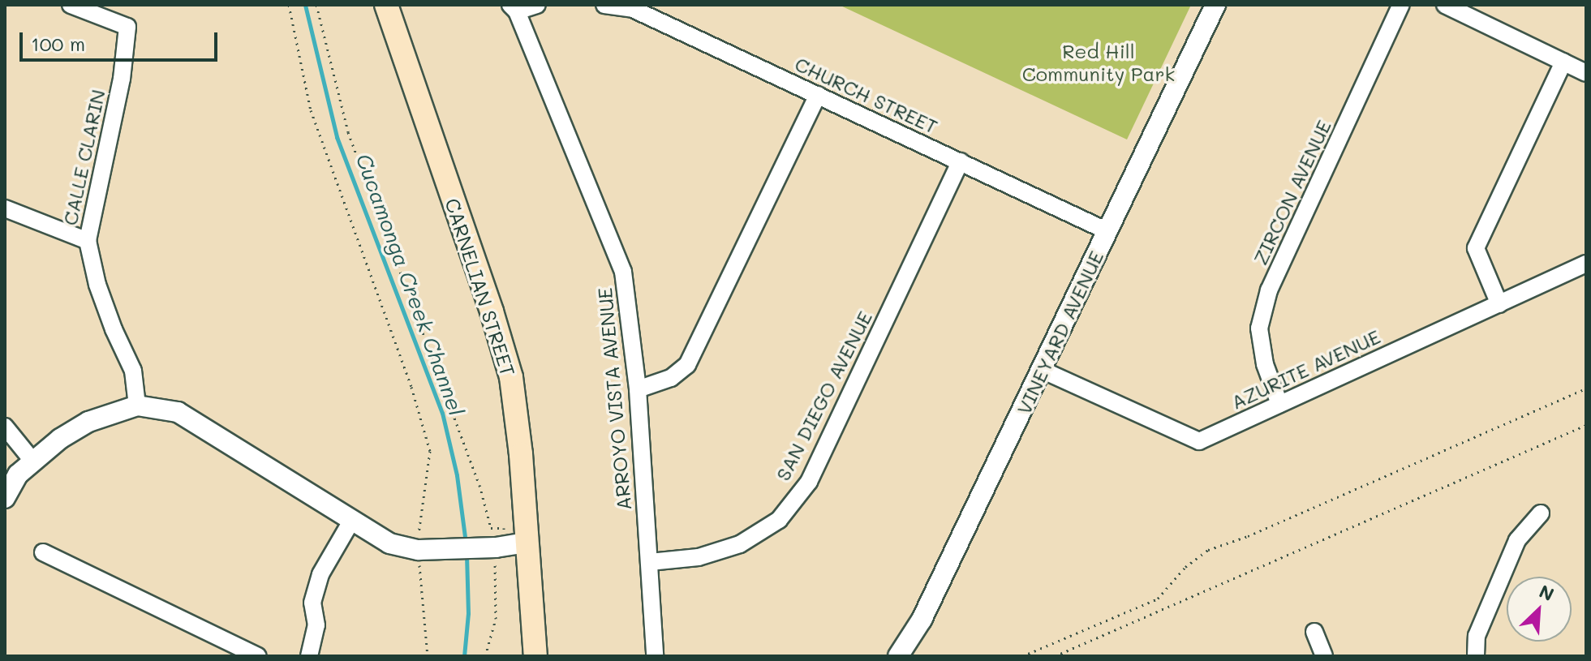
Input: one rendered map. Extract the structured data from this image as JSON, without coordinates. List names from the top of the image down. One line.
{"streets":{"main road":["CARNELIAN STREET"],"street":["CHURCH STREET","CALLE CLARIN","ZIRCON AVENUE","VINEYARD AVENUE","AZURITE AVENUE","SAN DIEGO AVENUE","ARROYO VISTA AVENUE"]},"crossings":[["CHURCH STREET","VINEYARD AVENUE"],["CHURCH STREET","SAN DIEGO AVENUE"],["ZIRCON AVENUE","AZURITE AVENUE"],["VINEYARD AVENUE","AZURITE AVENUE"],["SAN DIEGO AVENUE","ARROYO VISTA AVENUE"]],"water":["Cucamonga Creek Channel"],"parks":["Red Hill Community Park"],"scale_bar":"100 m","north":"top right"}
